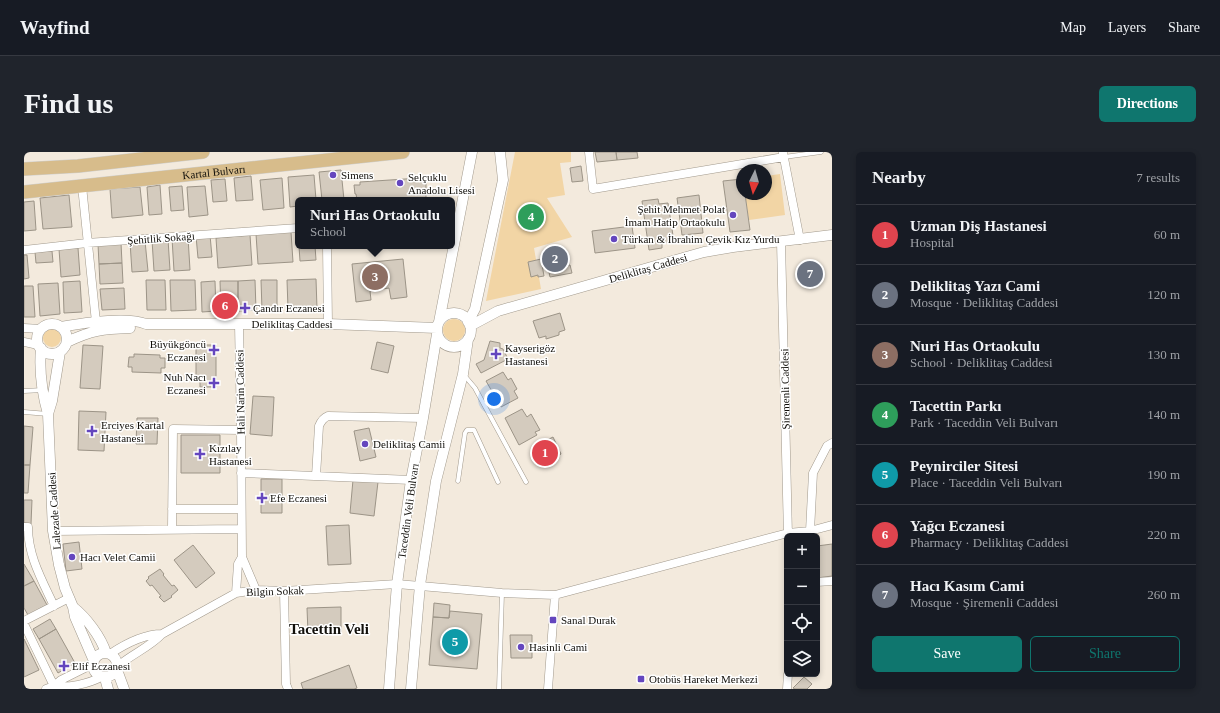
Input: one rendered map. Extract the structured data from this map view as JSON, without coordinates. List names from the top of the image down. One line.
{"streets":{"main road":["Kartal Bulvarı"],"street":["Şehitlik Sokağı","Deliklitaş Caddesi","Şiremenli Caddesi","Hali Narin Caddesi","Lalezade Caddesi","Taceddin Veli Bulvarı","Bilgin Sokak"]},"crossings":[["Deliklitaş Caddesi","Şiremenli Caddesi"],["Deliklitaş Caddesi","Hali Narin Caddesi"],["Deliklitaş Caddesi","Lalezade Caddesi"],["Deliklitaş Caddesi","Taceddin Veli Bulvarı"],["Hali Narin Caddesi","Bilgin Sokak"],["Lalezade Caddesi","Bilgin Sokak"],["Taceddin Veli Bulvarı","Bilgin Sokak"]],"districts":["Tacettin Veli"],"places":{"other":["Simens","Selçuklu Anadolu Lisesi","Şehit Mehmet Polat İmam Hatip Ortaokulu","Türkan & İbrahim Çevik Kız Yurdu","Deliklitaş Camii","Hacı Velet Camii","Hasinli Cami"],"health":["Çandır Eczanesi","Büyükgöncü Eczanesi","Kayserigöz Hastanesi","Nuh Nacı Eczanesi","Erciyes Kartal Hastanesi","Kızılay Hastanesi","Efe Eczanesi","Elif Eczanesi"],"transit":["Sanal Durak","Otobüs Hareket Merkezi"]},"north":"bottom","page":{"header":"Wayfind","nav":["Map","Layers","Share"],"buttons":["Directions",["Save","Share"]],"title":"Find us","heading":["Nearby","7 results"],"popup":["Nuri Has Ortaokulu","School"],"pins":["4","2","7","3","6","1","5"],"list":[{"mark":"1","name":"Uzman Diş Hastanesi","note":"Hospital","value":"60 m"},{"mark":"2","name":"Deliklitaş Yazı Cami","note":"Mosque · Deliklitaş Caddesi","value":"120 m"},{"mark":"3","name":"Nuri Has Ortaokulu","note":"School · Deliklitaş Caddesi","value":"130 m"},{"mark":"4","name":"Tacettin Parkı","note":"Park · Taceddin Veli Bulvarı","value":"140 m"},{"mark":"5","name":"Peynirciler Sitesi","note":"Place · Taceddin Veli Bulvarı","value":"190 m"},{"mark":"6","name":"Yağcı Eczanesi","note":"Pharmacy · Deliklitaş Caddesi","value":"220 m"},{"mark":"7","name":"Hacı Kasım Cami","note":"Mosque · Şiremenli Caddesi","value":"260 m"}],"map_buttons":["+","−"]}}
